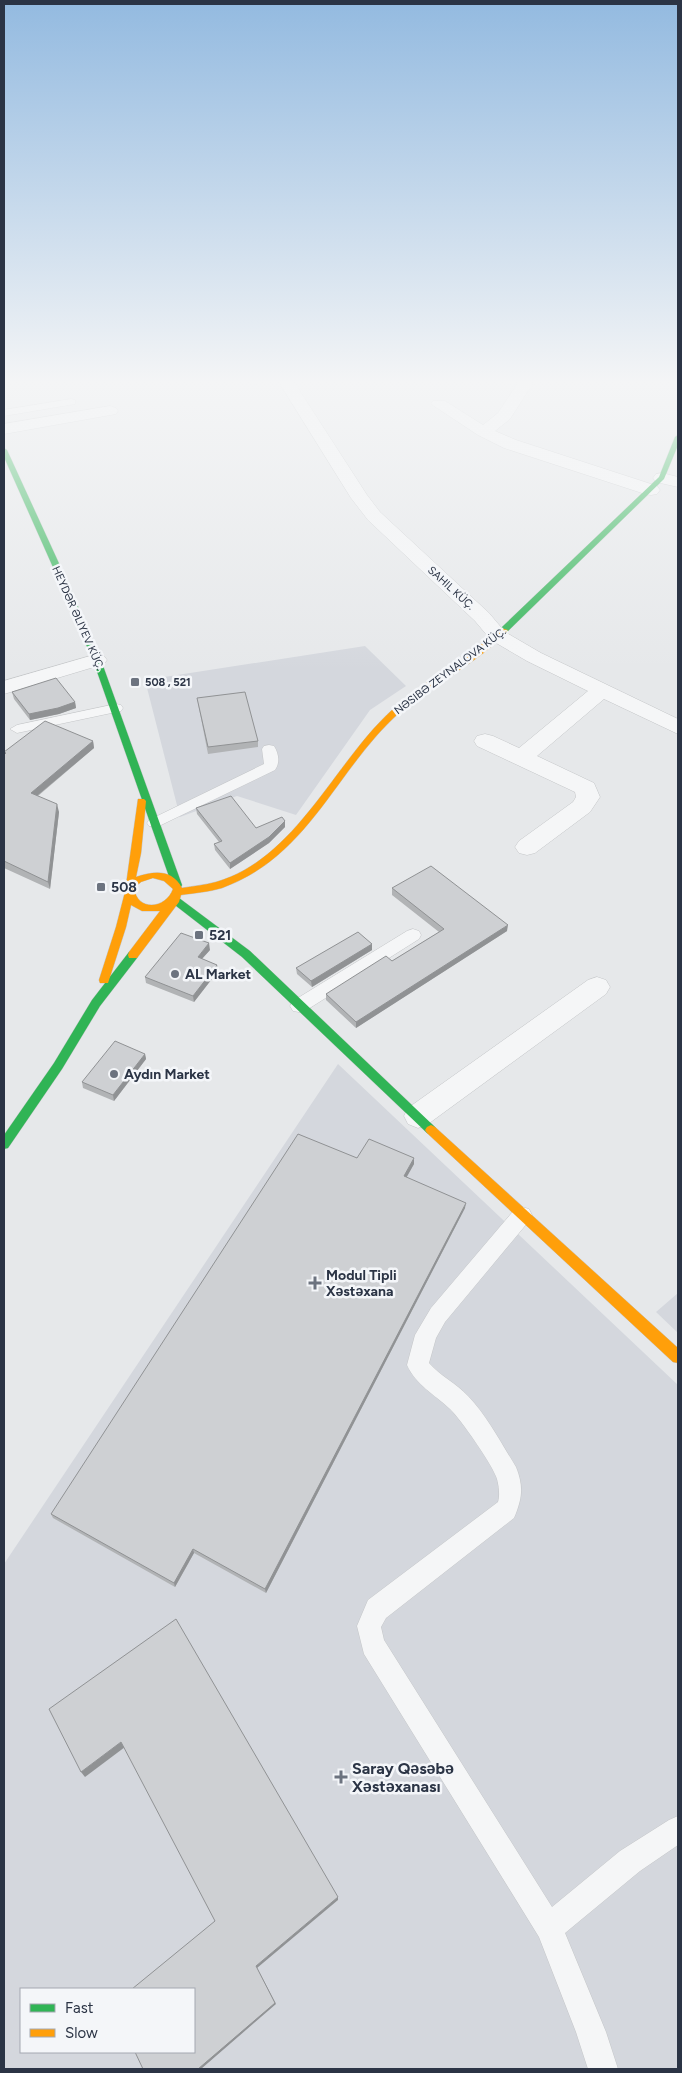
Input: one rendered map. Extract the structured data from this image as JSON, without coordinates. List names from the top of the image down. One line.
{"streets":{"street":["SAHIL KÜÇ.","HEYDƏR ƏLIYEV KÜÇ.","NƏSIBƏ ZEYNALOVA KÜÇ."]},"crossings":[["SAHIL KÜÇ.","NƏSIBƏ ZEYNALOVA KÜÇ."],["HEYDƏR ƏLIYEV KÜÇ.","NƏSIBƏ ZEYNALOVA KÜÇ."]],"places":{"transit":["508 , 521","508","521"],"other":["AL Market","Aydın Market"],"health":["Modul Tipli Xəstəxana","Saray Qəsəbə Xəstəxanası"]},"legend":["Fast","Slow"]}
